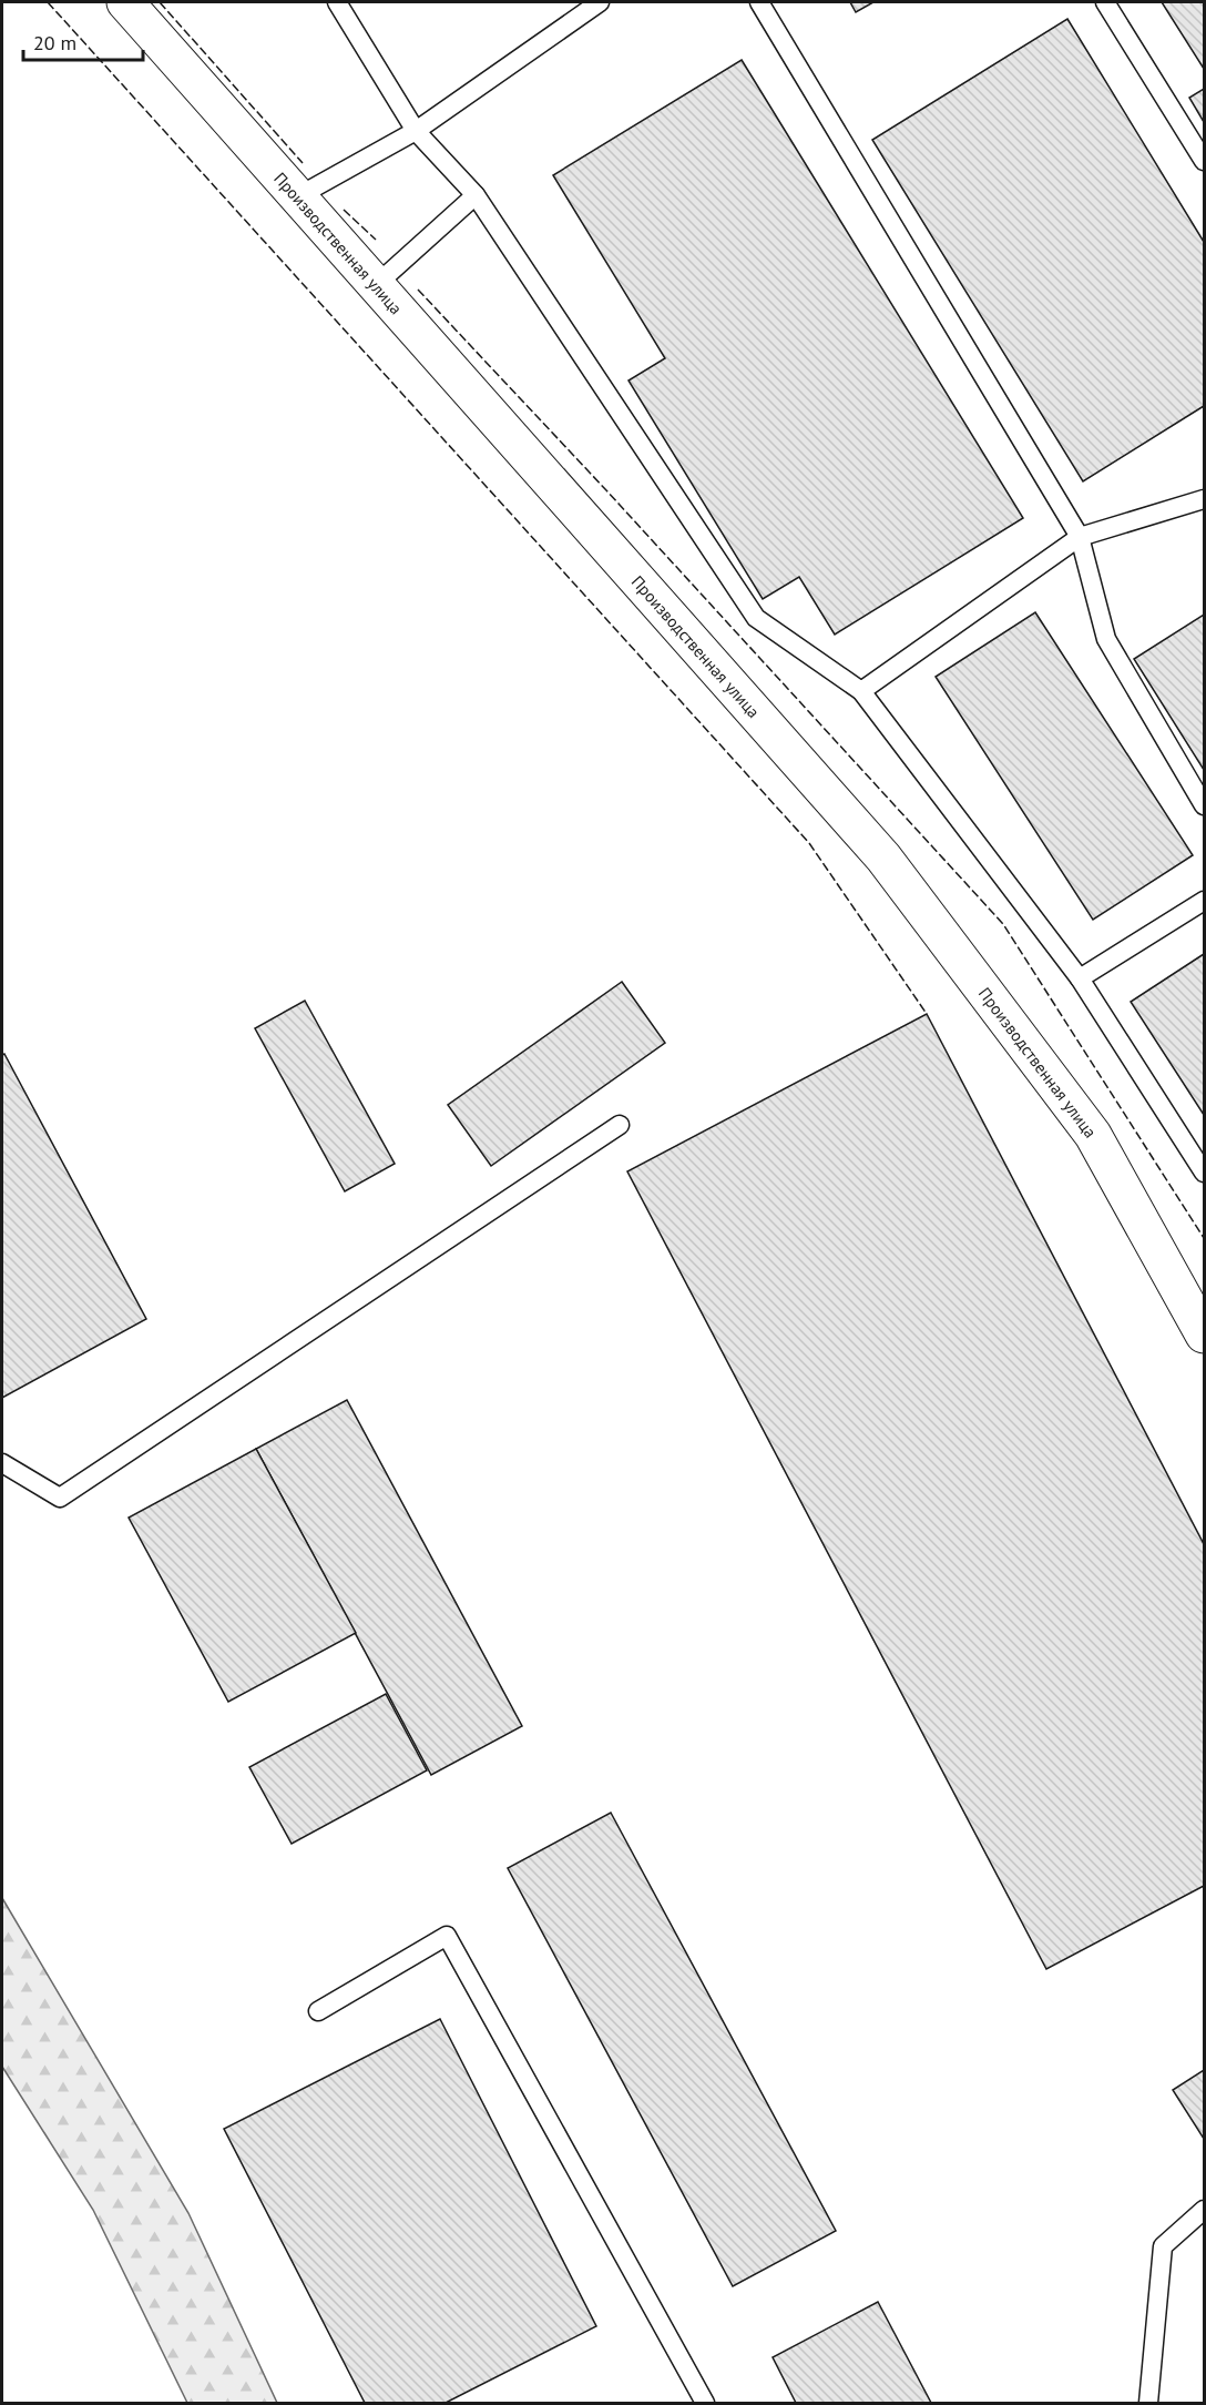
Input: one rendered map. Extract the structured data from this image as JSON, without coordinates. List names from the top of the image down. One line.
{"streets":{"street":["Производственная улица"]},"scale_bar":"20 m"}
